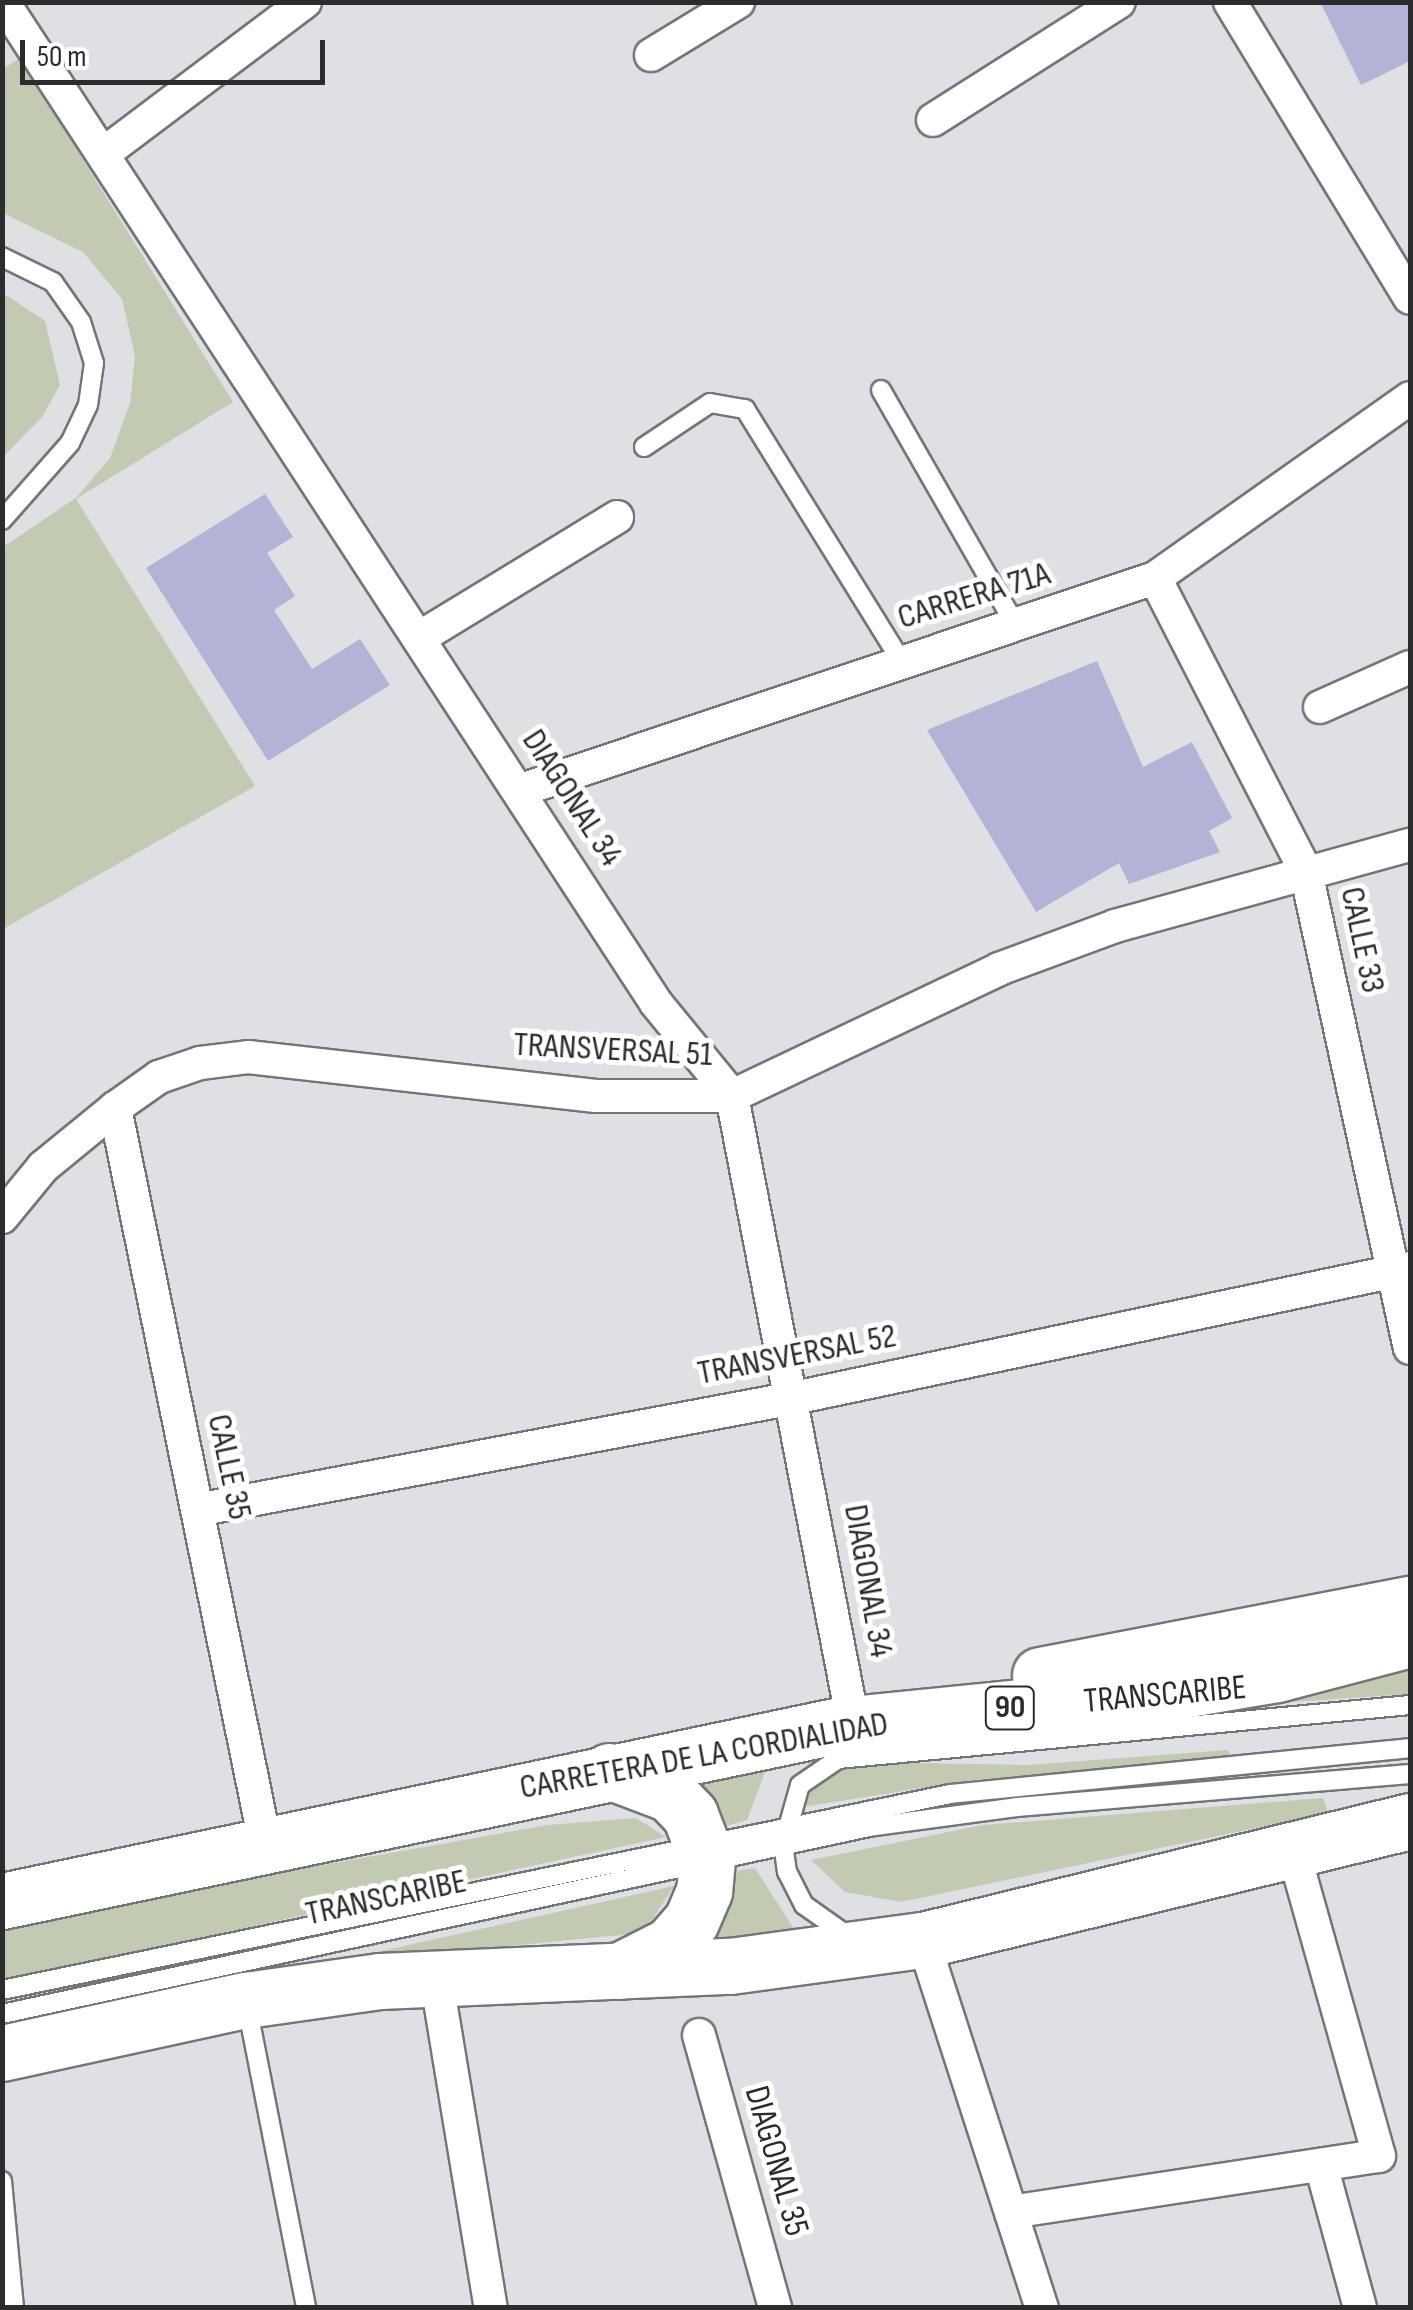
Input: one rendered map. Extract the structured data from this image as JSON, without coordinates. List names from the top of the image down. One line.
{"streets":{"highway":["90","CARRETERA DE LA CORDIALIDAD"],"street":["CARRERA 71A","DIAGONAL 34","CALLE 33","TRANSVERSAL 51","TRANSVERSAL 52","CALLE 35","DIAGONAL 35"],"lane":["TRANSCARIBE"]},"crossings":[["CARRERA 71A","DIAGONAL 34"],["CARRERA 71A","CALLE 33"],["DIAGONAL 34","TRANSVERSAL 51"],["DIAGONAL 34","TRANSVERSAL 52"],["DIAGONAL 34","CARRETERA DE LA CORDIALIDAD"],["CALLE 33","TRANSVERSAL 51"],["CALLE 33","TRANSVERSAL 52"],["TRANSVERSAL 51","CALLE 35"],["TRANSVERSAL 52","CALLE 35"],["CALLE 35","CARRETERA DE LA CORDIALIDAD"]],"scale_bar":"50 m"}
